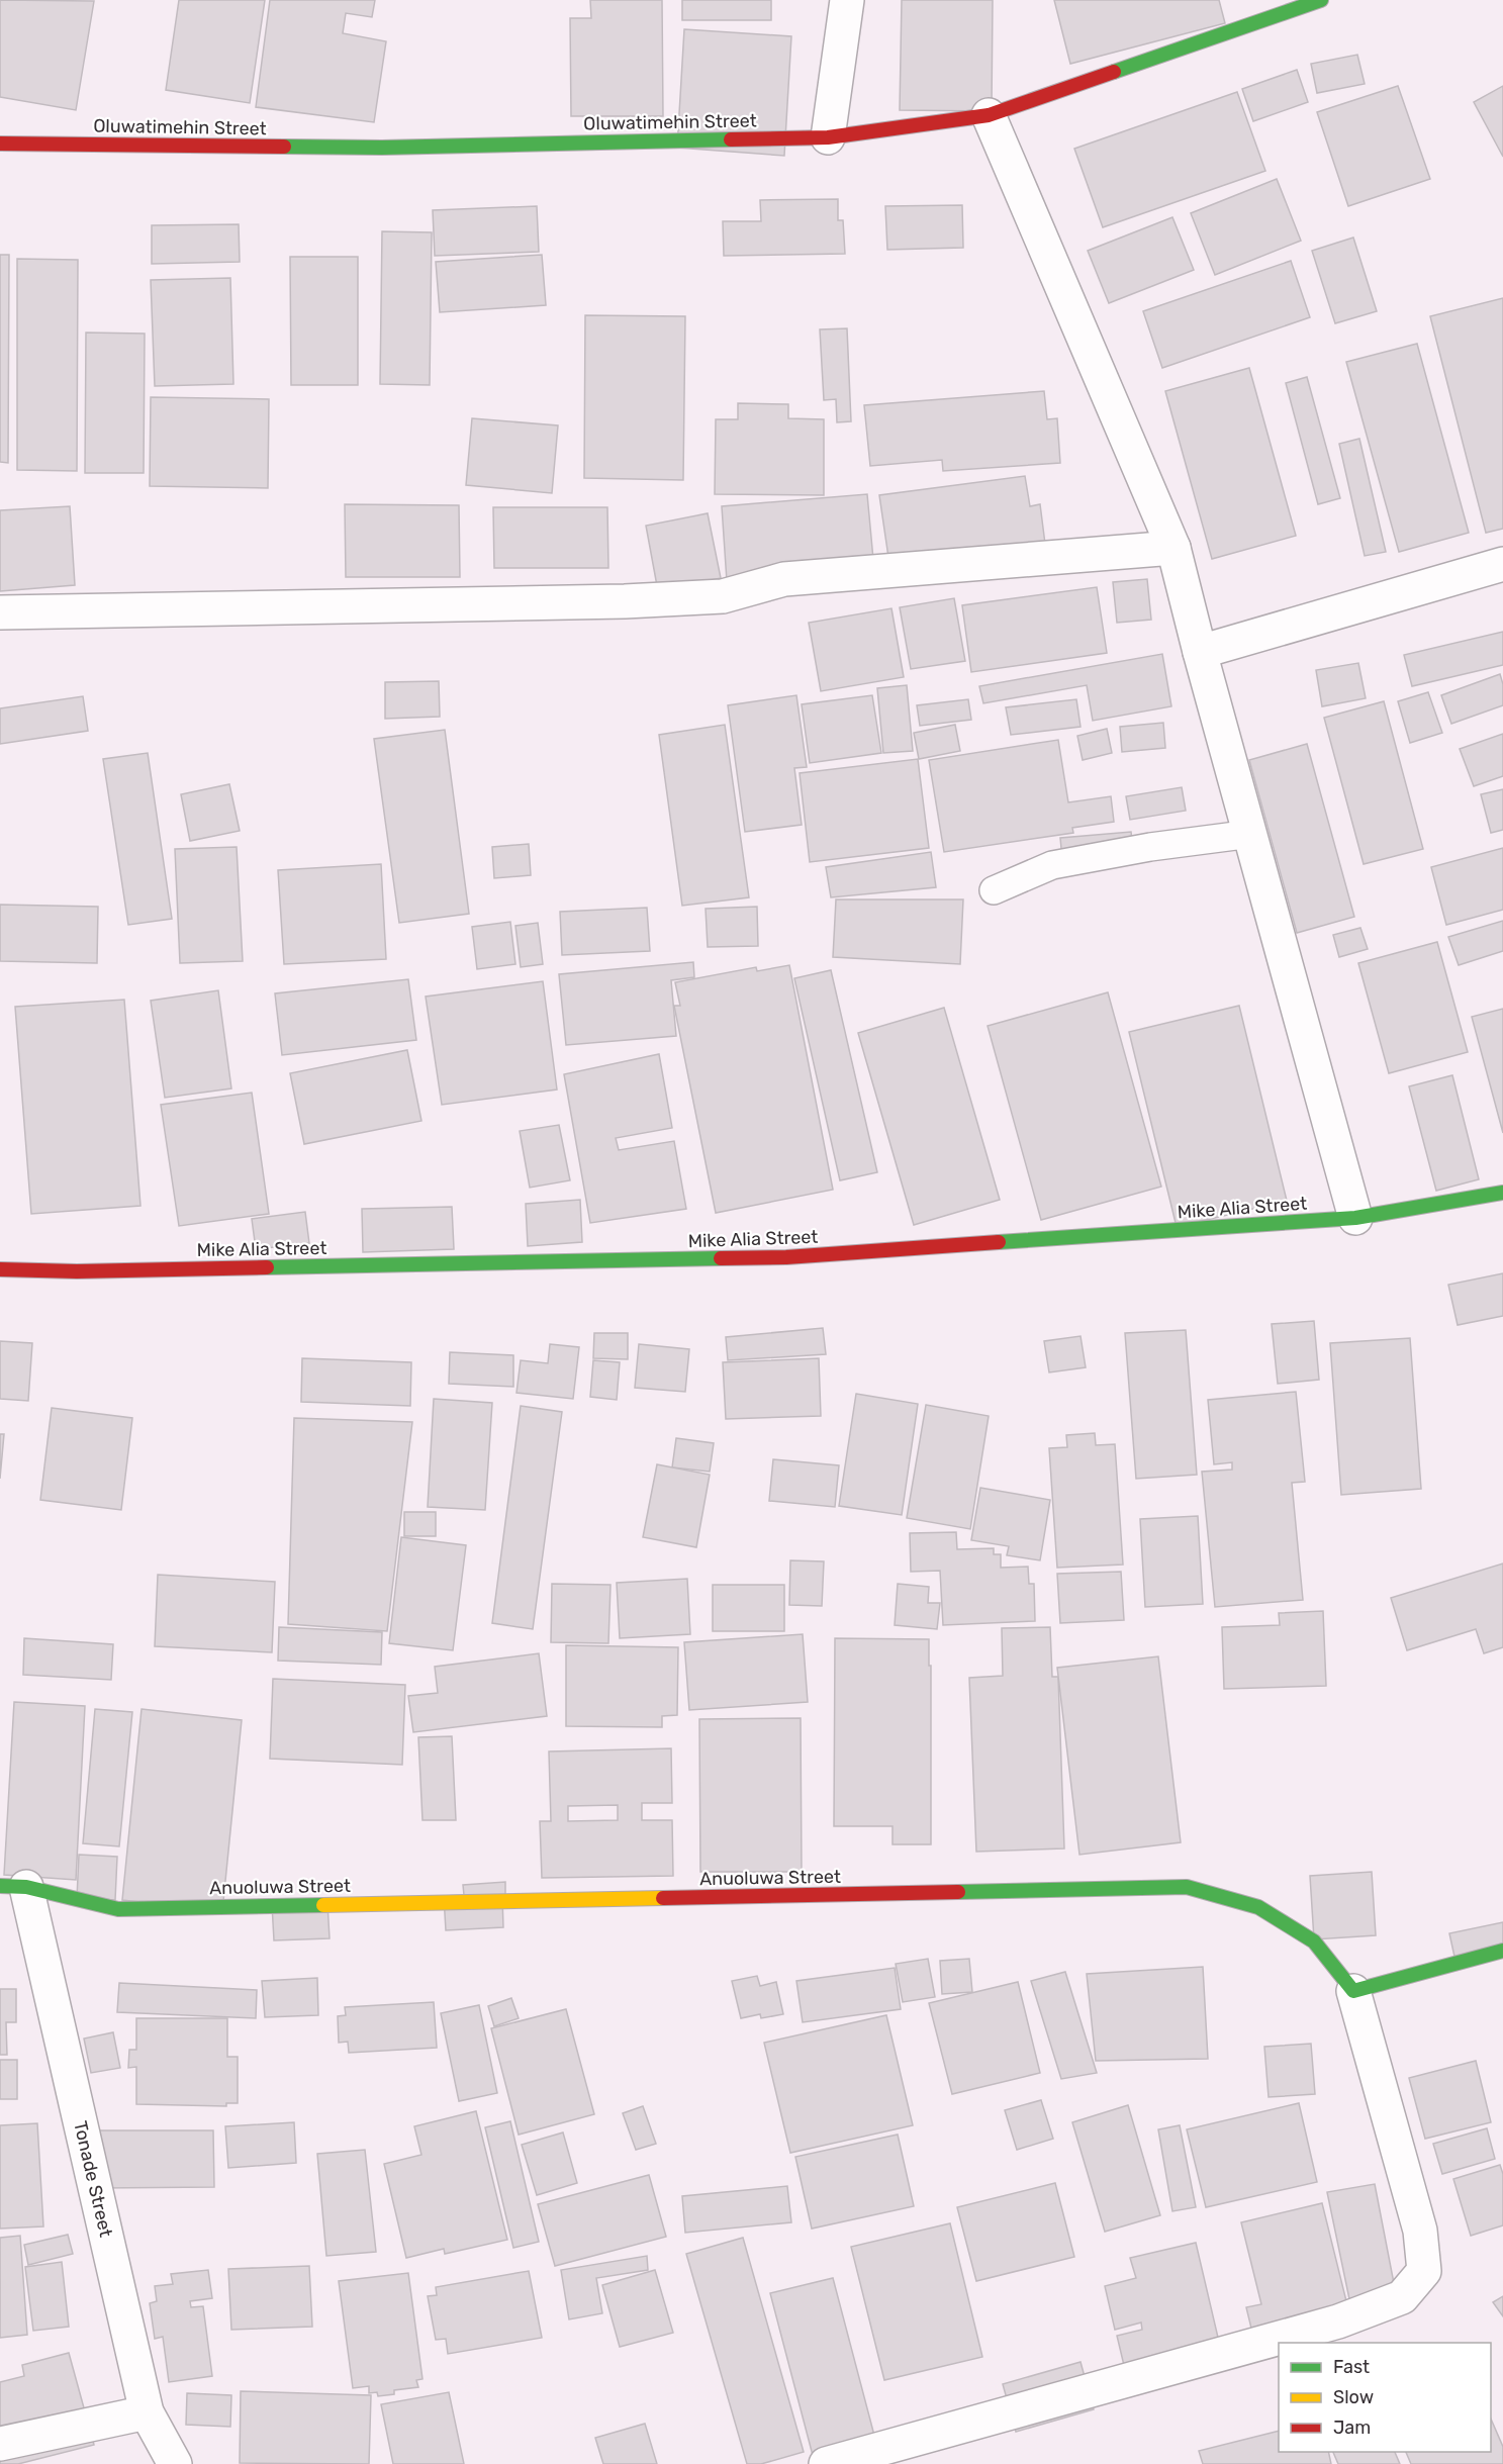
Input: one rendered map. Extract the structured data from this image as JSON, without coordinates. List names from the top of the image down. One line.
{"streets":{"street":["Oluwatimehin Street","Mike Alia Street","Anuoluwa Street","Tonade Street"]},"crossings":[["Anuoluwa Street","Tonade Street"]],"legend":["Fast","Slow","Jam"]}
